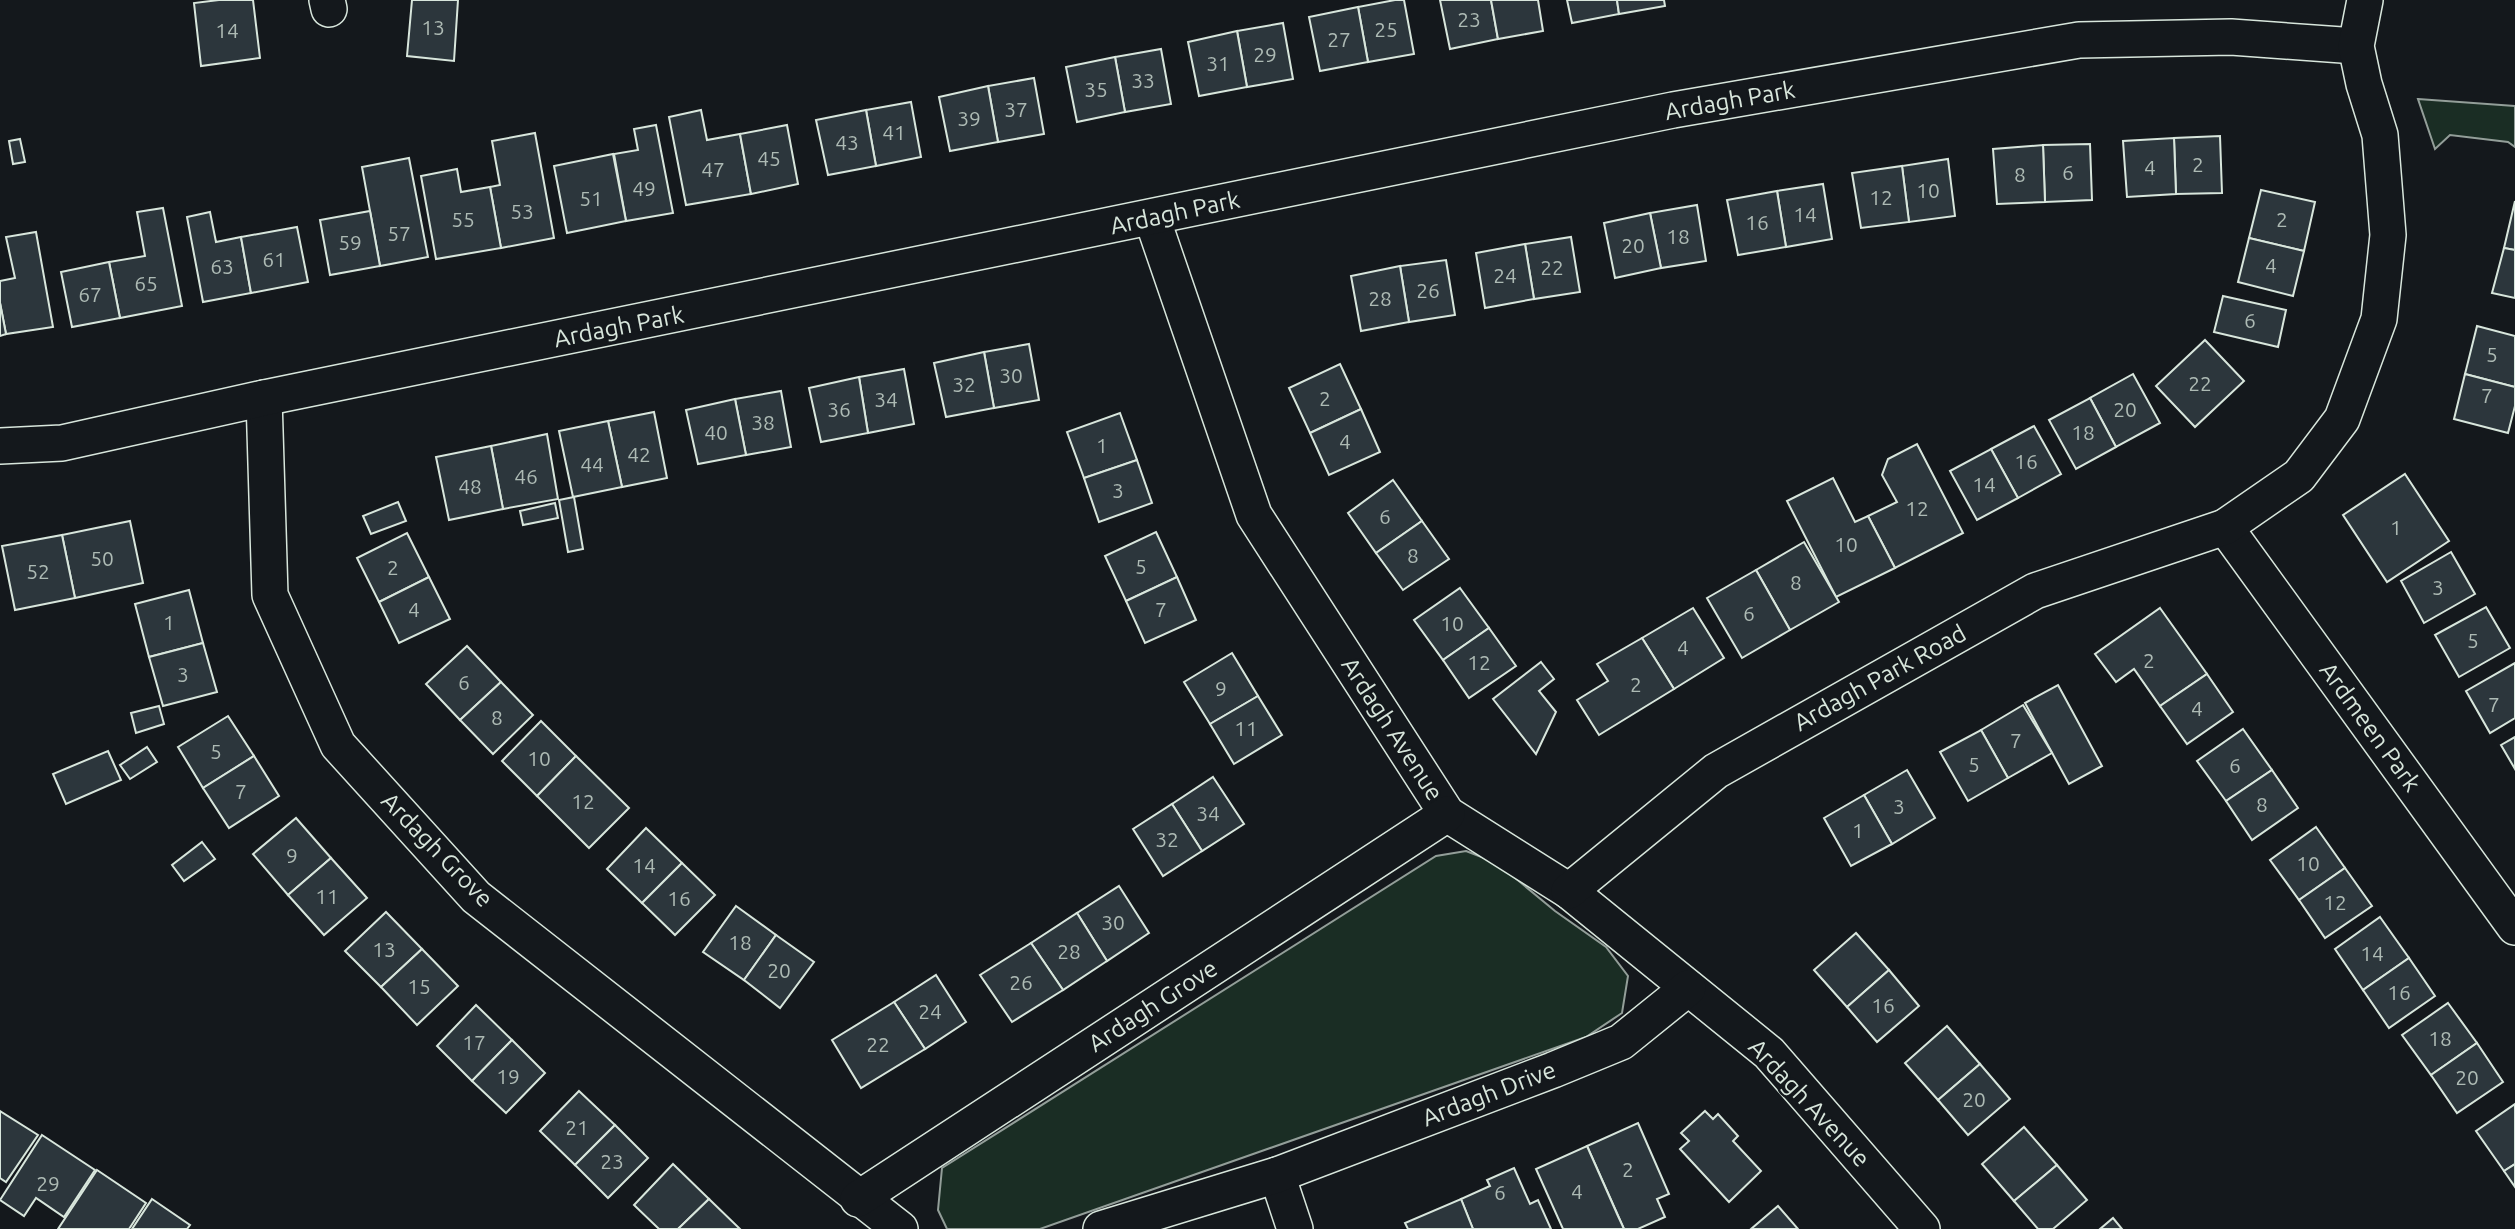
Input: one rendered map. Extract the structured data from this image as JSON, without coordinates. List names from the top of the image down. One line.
{"streets":{"street":["Ardagh Park","Ardagh Park Road","Ardmeen Park","Ardagh Avenue","Ardagh Grove","Ardagh Drive"]},"crossings":[["Ardagh Park","Ardagh Park Road"],["Ardagh Park","Ardagh Avenue"],["Ardagh Park","Ardagh Grove"],["Ardagh Park Road","Ardmeen Park"],["Ardagh Park Road","Ardagh Avenue"],["Ardagh Avenue","Ardagh Grove"],["Ardagh Avenue","Ardagh Drive"]],"house_numbers":["23","13","25","14","27","29","31","33","35","37","39","41","43","45","2","4","47","6","8","49","10","12","51","53","14","55","2","16","57","18","59","20","61","4","63","22","24","65","26","67","28","6","5","30","22","32","7","2","34","36","20","38","40","18","4","1","42","16","44","46","14","48","3","12","6","1","10","8","50","5","2","52","8","3","4","7","6","1","10","5","4","2","12","3","6","2","9","7","4","8","11","7","5","10","5","6","7","12","8","3","34","1","32","9","10","14","11","16","12","30","18","13","28","14","20","26","15","16","16","24","18","17","22","19","20","20","21","23","2","29","4","6"]}
